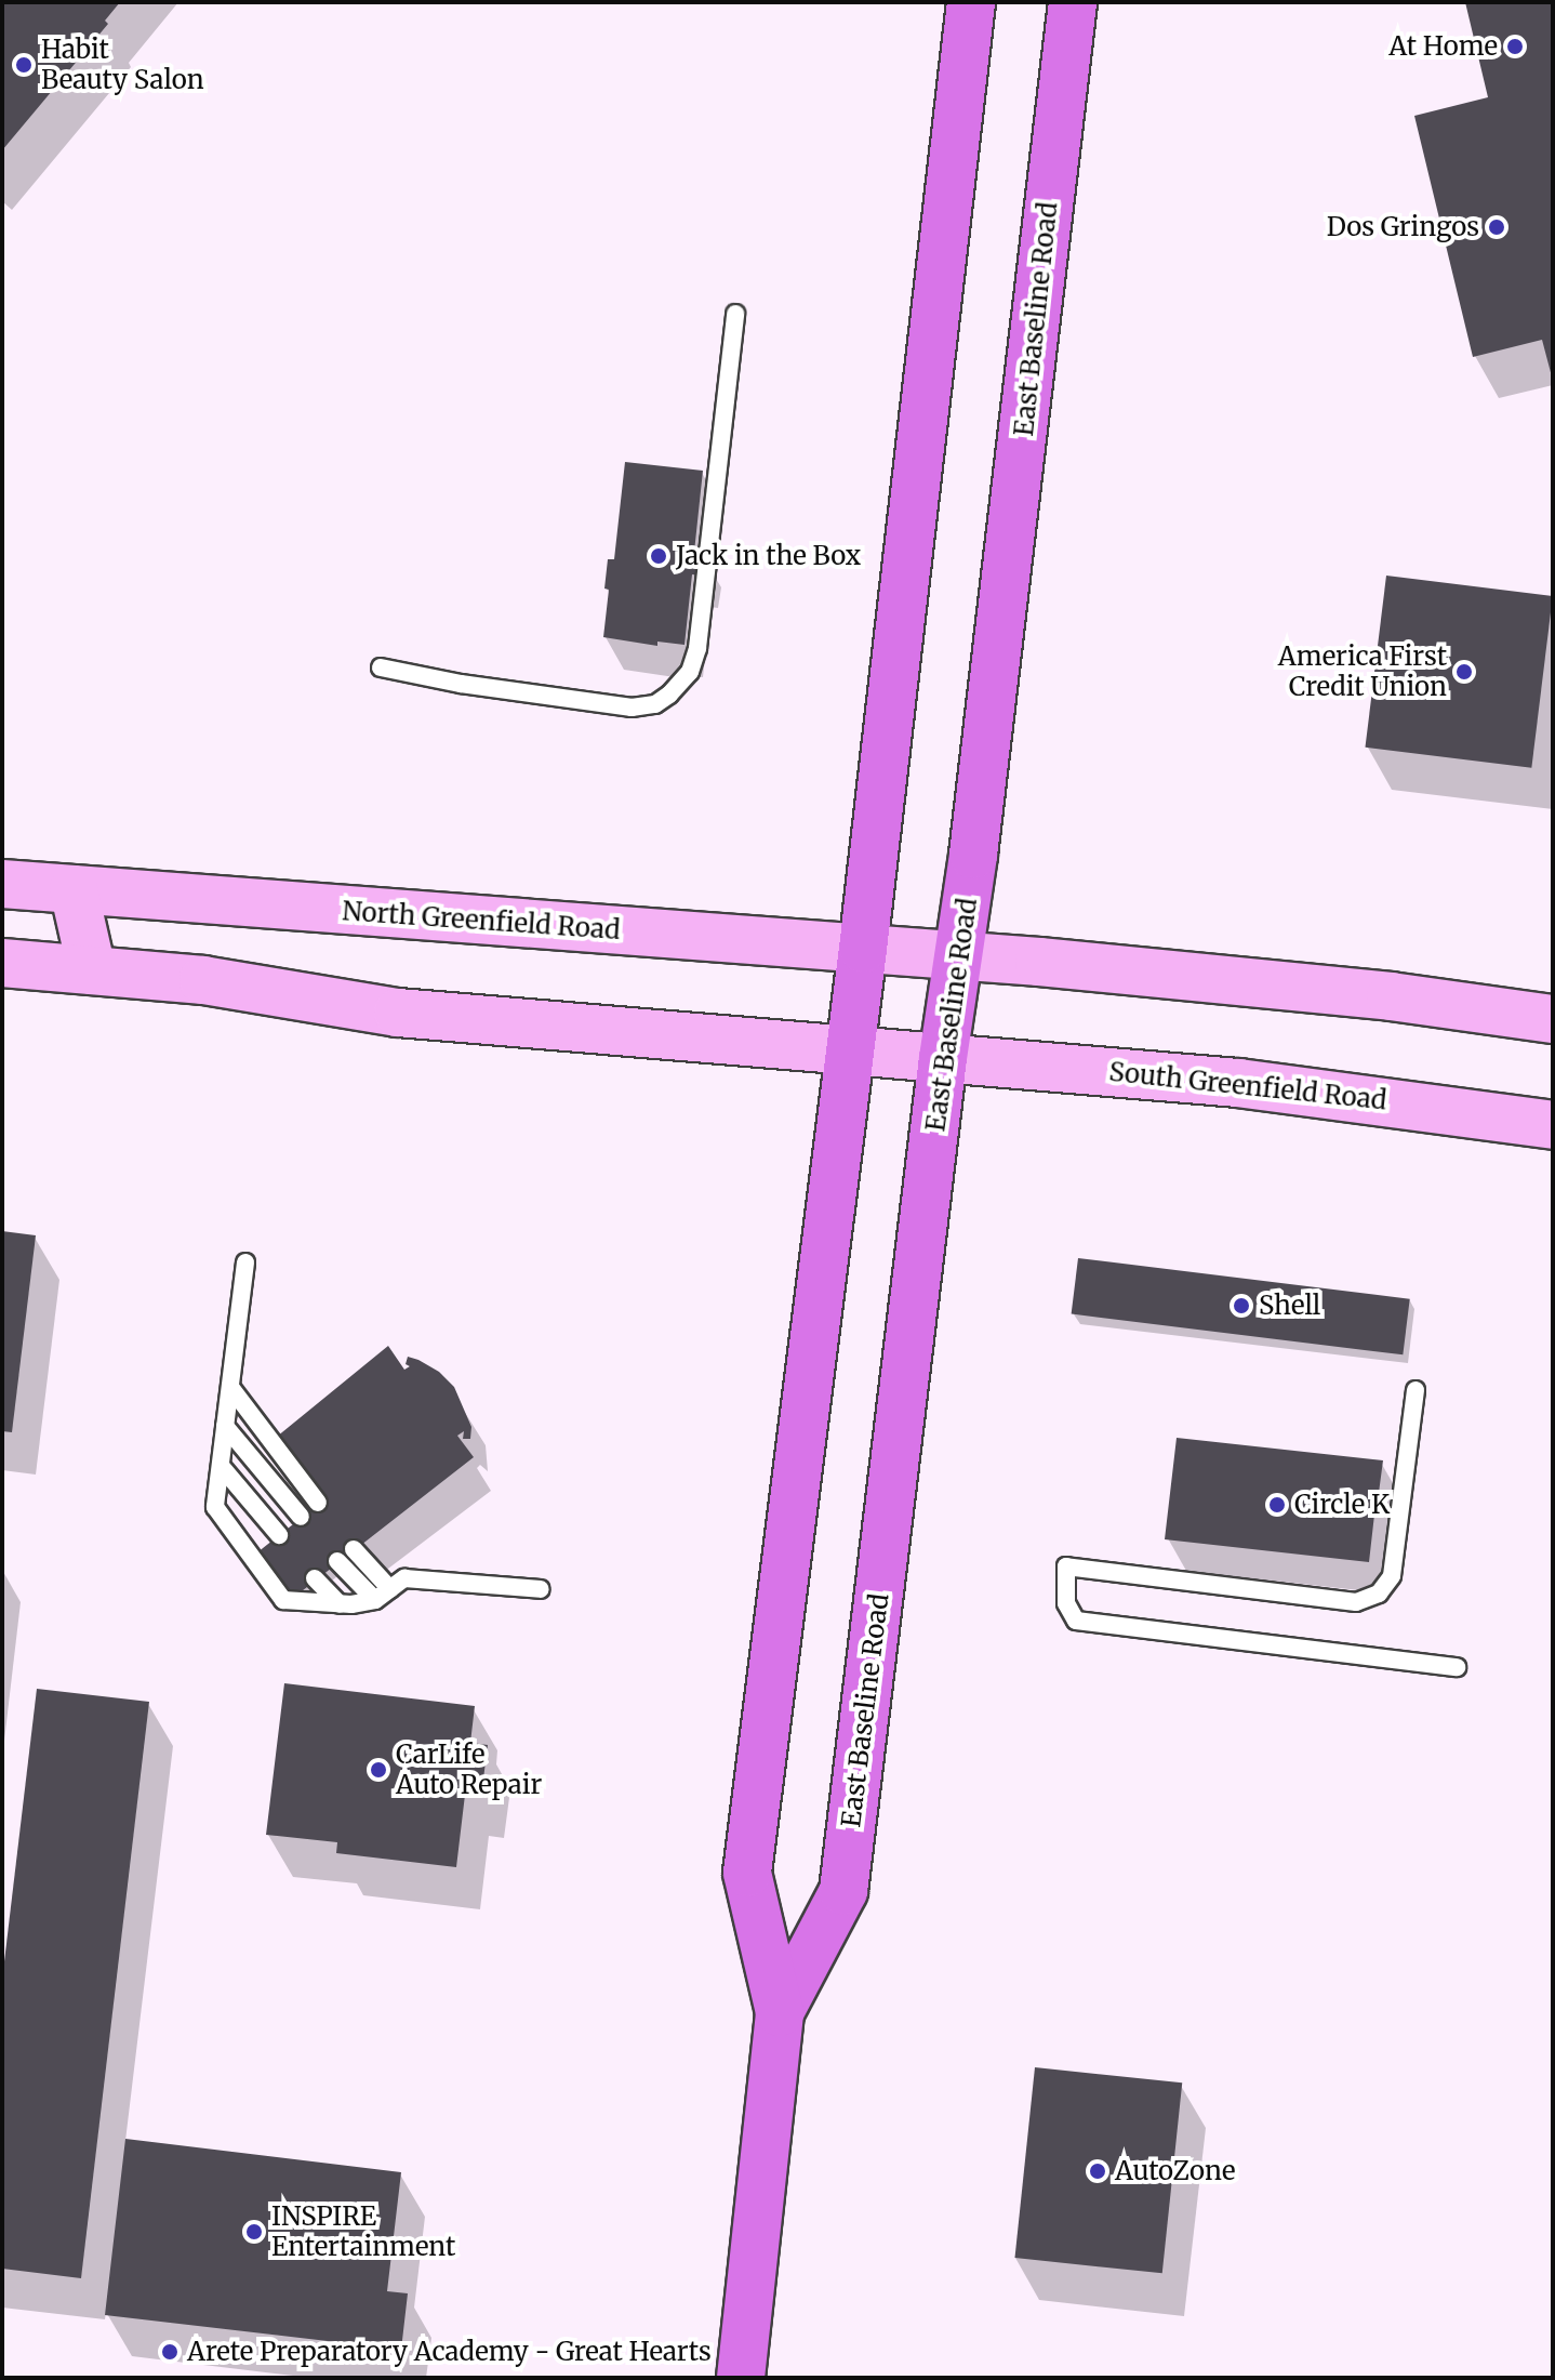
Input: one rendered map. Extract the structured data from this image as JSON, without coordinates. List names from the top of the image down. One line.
{"streets":{"main road":["East Baseline Road","North Greenfield Road","South Greenfield Road"]},"crossings":[["East Baseline Road","North Greenfield Road"],["East Baseline Road","South Greenfield Road"]],"places":["At Home","Habit Beauty Salon","Dos Gringos","Jack in the Box","America First Credit Union","Shell","Circle K","CarLife Auto Repair","AutoZone","INSPIRE Entertainment","Arete Preparatory Academy - Great Hearts"]}
